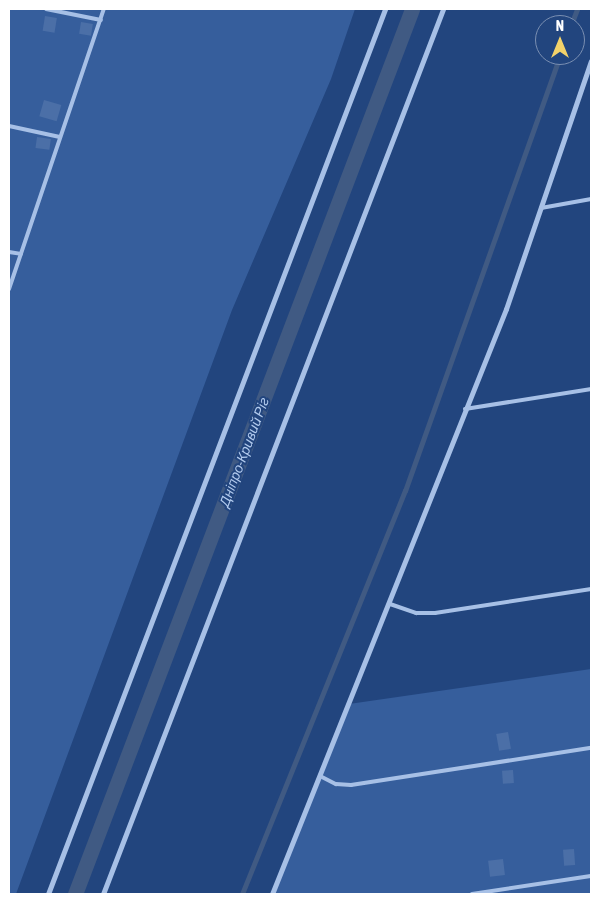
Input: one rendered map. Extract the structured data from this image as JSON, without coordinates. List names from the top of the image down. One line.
{"water":["Дніпро-Кривий Ріг"],"north":"top"}
